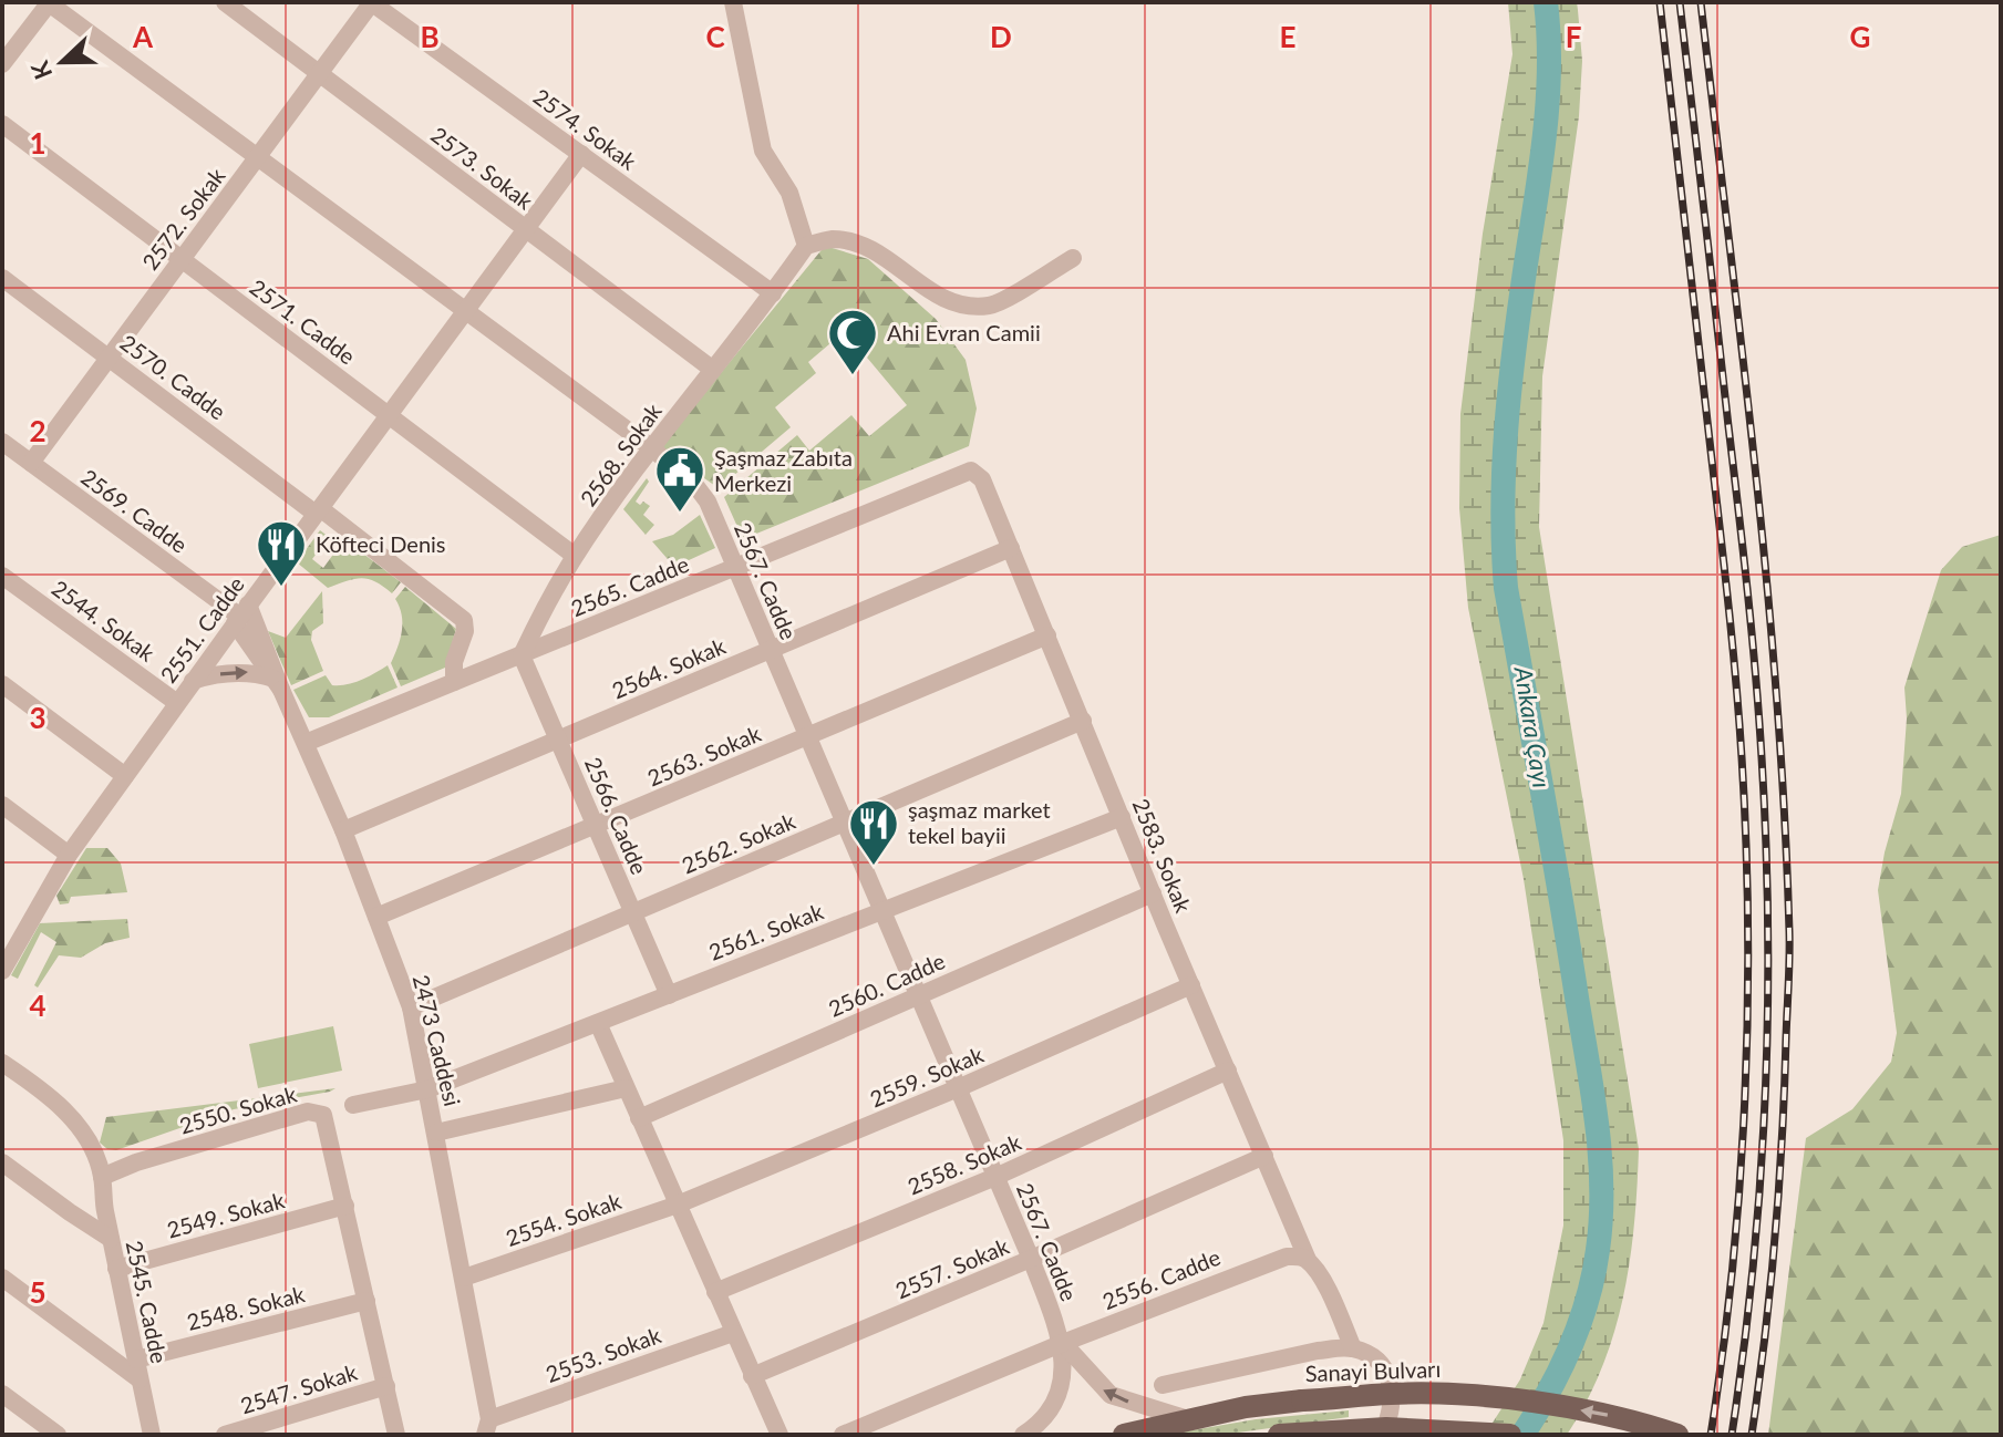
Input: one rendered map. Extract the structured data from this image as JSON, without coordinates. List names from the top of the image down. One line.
{"streets":{"main road":["Sanayi Bulvarı"],"street":["2574. Sokak","2573. Sokak","2572. Sokak","2571. Cadde","2570. Cadde","2568. Sokak","2569. Cadde","2567. Cadde","2565. Cadde","2544. Sokak","2551. Cadde","2564. Sokak","2563. Sokak","2566. Cadde","2562. Sokak","2583. Sokak","2561. Sokak","2560. Cadde","2473 Caddesi","2559. Sokak","2550. Sokak","2558. Sokak","2549. Sokak","2554. Sokak","2557. Sokak","2556. Cadde","2545. Cadde","2548. Sokak","2553. Sokak","2547. Sokak"]},"crossings":[["2574. Sokak","2572. Sokak"],["2574. Sokak","2568. Sokak"],["2574. Sokak","2551. Cadde"],["2573. Sokak","2572. Sokak"],["2573. Sokak","2568. Sokak"],["2573. Sokak","2551. Cadde"],["2572. Sokak","2571. Cadde"],["2572. Sokak","2570. Cadde"],["2572. Sokak","2569. Cadde"],["2572. Sokak","2567. Cadde"],["2571. Cadde","2568. Sokak"],["2571. Cadde","2551. Cadde"],["2570. Cadde","2565. Cadde"],["2570. Cadde","2551. Cadde"],["2568. Sokak","2567. Cadde"],["2568. Sokak","2565. Cadde"],["2568. Sokak","2566. Cadde"],["2569. Cadde","2551. Cadde"],["2569. Cadde","2473 Caddesi"],["2567. Cadde","2565. Cadde"],["2567. Cadde","2551. Cadde"],["2567. Cadde","2564. Sokak"],["2567. Cadde","2563. Sokak"],["2567. Cadde","2562. Sokak"],["2567. Cadde","2561. Sokak"],["2567. Cadde","2560. Cadde"],["2567. Cadde","2559. Sokak"],["2567. Cadde","2558. Sokak"],["2567. Cadde","2557. Sokak"],["2567. Cadde","2556. Cadde"],["2565. Cadde","2566. Cadde"],["2565. Cadde","2583. Sokak"],["2565. Cadde","2473 Caddesi"],["2544. Sokak","2551. Cadde"],["2564. Sokak","2566. Cadde"],["2564. Sokak","2583. Sokak"],["2564. Sokak","2473 Caddesi"],["2563. Sokak","2566. Cadde"],["2563. Sokak","2583. Sokak"],["2563. Sokak","2473 Caddesi"],["2566. Cadde","2562. Sokak"],["2566. Cadde","2561. Sokak"],["2562. Sokak","2583. Sokak"],["2562. Sokak","2473 Caddesi"],["2583. Sokak","2561. Sokak"],["2583. Sokak","2560. Cadde"],["2583. Sokak","2559. Sokak"],["2583. Sokak","2558. Sokak"],["2583. Sokak","2557. Sokak"],["2583. Sokak","2556. Cadde"],["2561. Sokak","2473 Caddesi"],["2473 Caddesi","2554. Sokak"],["2473 Caddesi","2553. Sokak"],["2559. Sokak","2554. Sokak"],["2550. Sokak","2549. Sokak"],["2550. Sokak","2545. Cadde"],["2550. Sokak","2548. Sokak"],["2550. Sokak","2547. Sokak"],["2549. Sokak","2545. Cadde"],["2545. Cadde","2548. Sokak"]],"water":["Ankara Çayı"],"places":{"mosque":["Ahi Evran Camii"],"public building":["Şaşmaz Zabıta Merkezi"],"restaurant":["Köfteci Denis","şaşmaz market tekel bayii"]},"north":"left","grid":{"columns":["A","B","C","D","E","F","G"],"rows":["1","2","3","4","5"]}}
